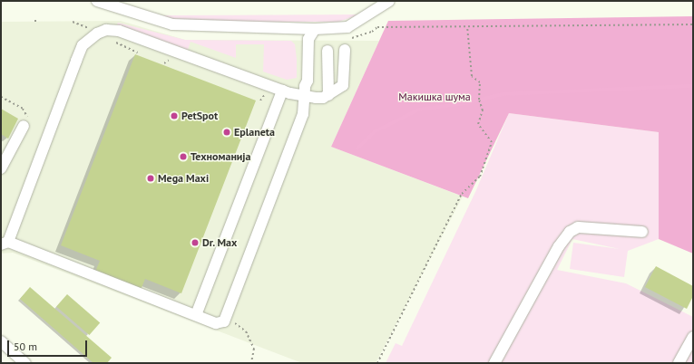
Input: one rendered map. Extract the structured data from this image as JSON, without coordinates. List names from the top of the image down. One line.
{"parks":["Макишка шума"],"places":["PetSpot","Eplaneta","Техноманија","Mega Maxi","Dr. Max"],"scale_bar":"50 m"}
